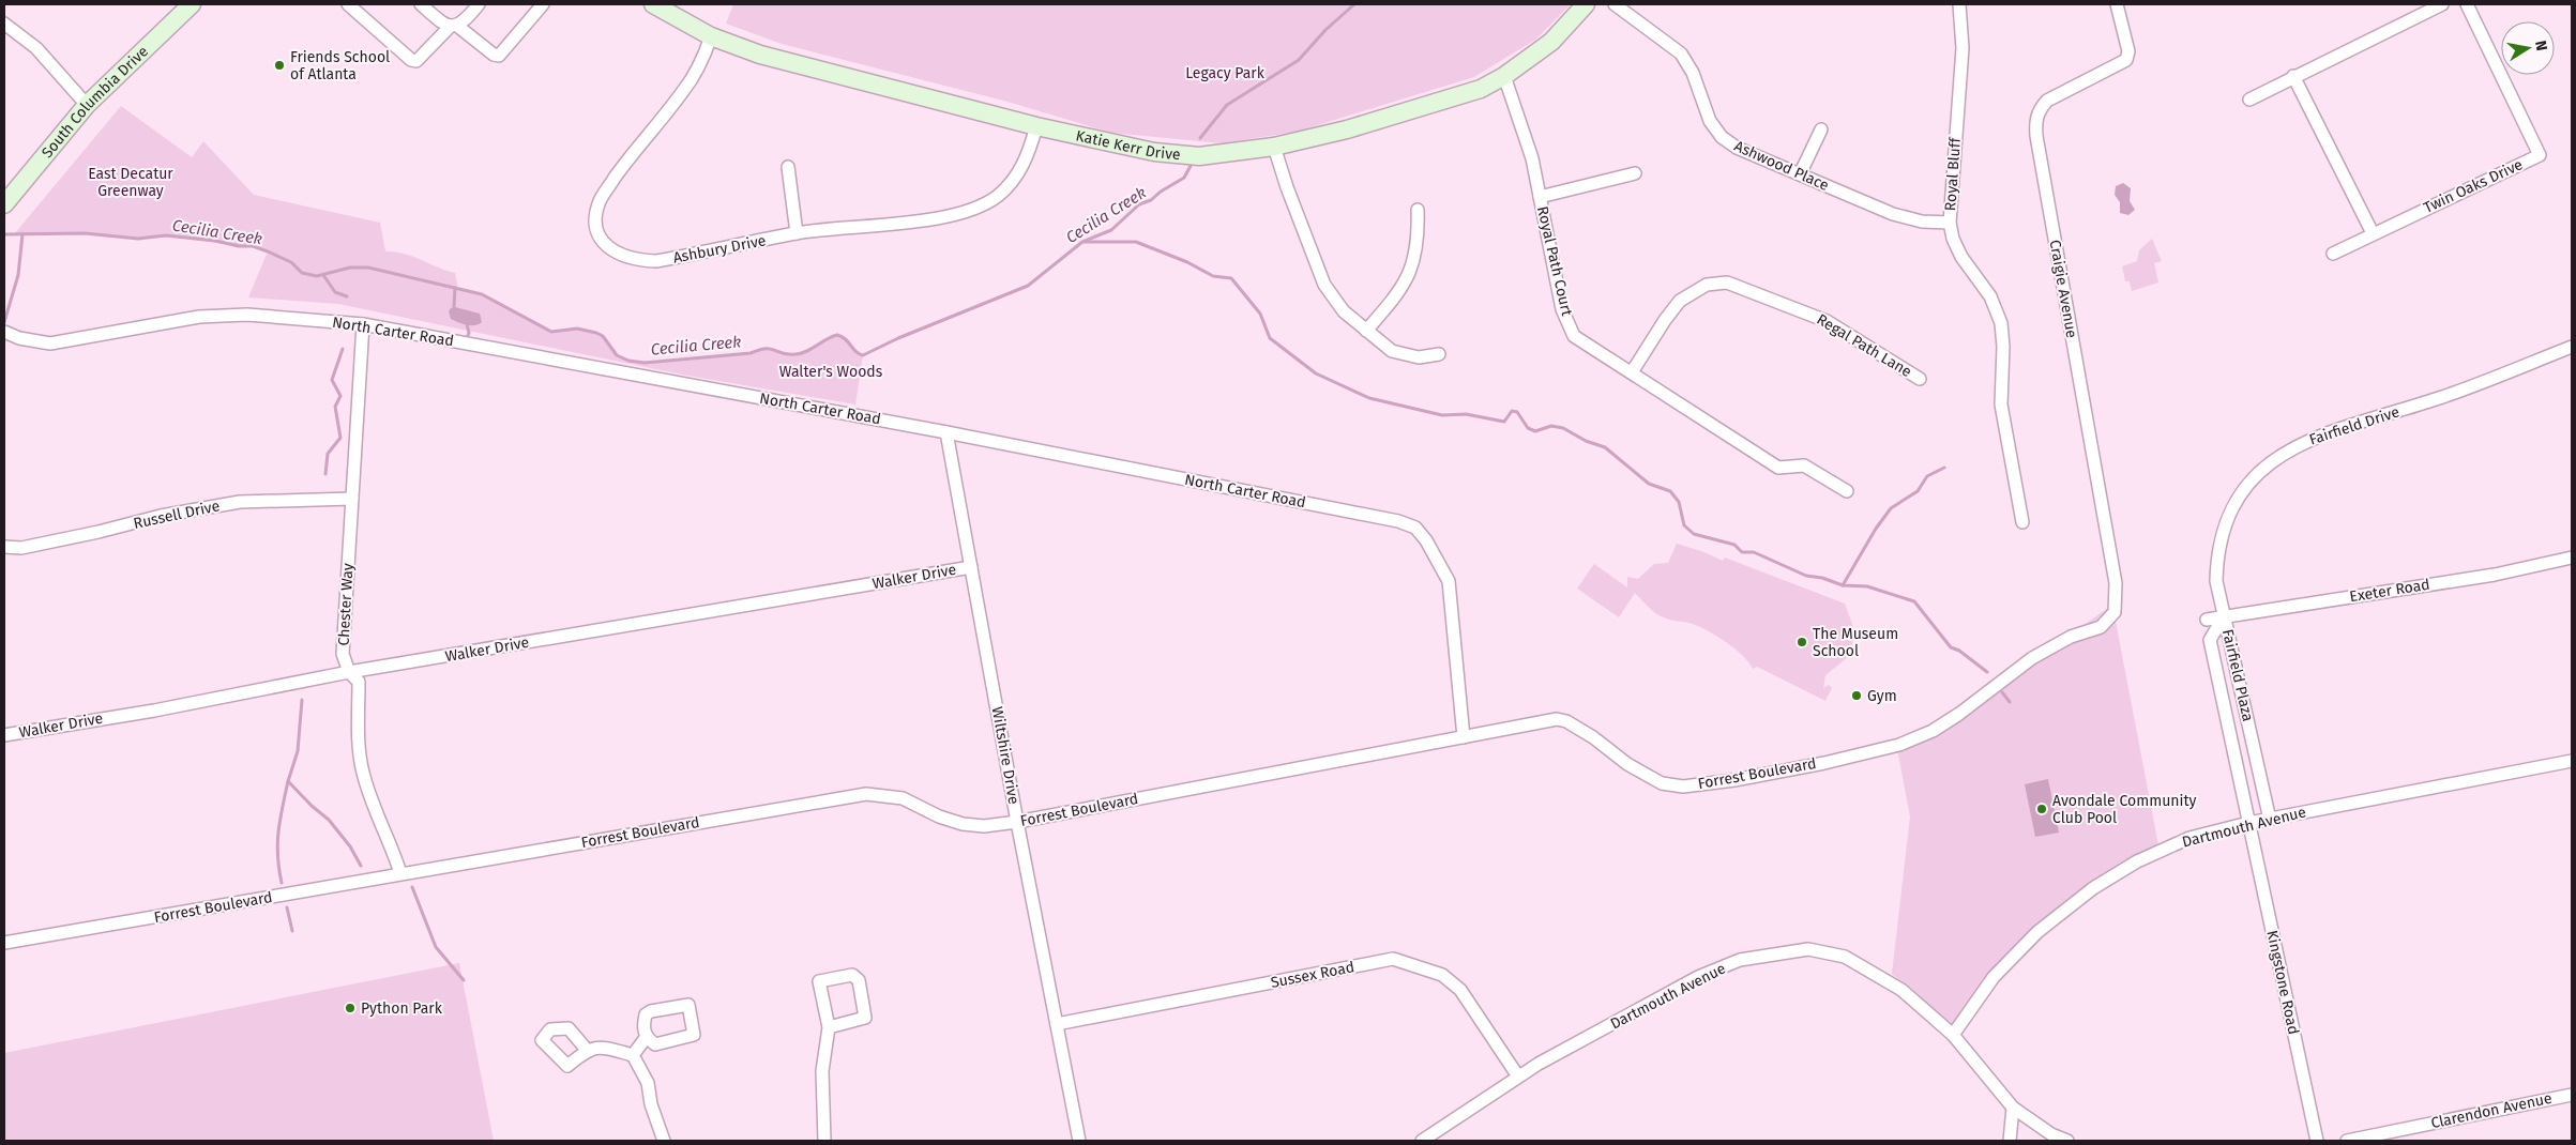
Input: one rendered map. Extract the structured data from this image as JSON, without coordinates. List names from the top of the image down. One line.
{"streets":{"street":["South Columbia Drive","Katie Kerr Drive","Ashwood Place","Royal Bluff","Twin Oaks Drive","Ashbury Drive","Royal Path Court","Craigie Avenue","North Carter Road","Regal Path Lane","Fairfield Drive","Russell Drive","Walker Drive","Exeter Road","Chester Way","Fairfield Plaza","Wiltshire Drive","Forrest Boulevard","Dartmouth Avenue","Sussex Road","Kingstone Road","Clarendon Avenue"]},"crossings":[["Katie Kerr Drive","Ashbury Drive"],["Katie Kerr Drive","Royal Path Court"],["Ashwood Place","Royal Bluff"],["Royal Path Court","Regal Path Lane"],["Craigie Avenue","Forrest Boulevard"],["North Carter Road","Chester Way"],["North Carter Road","Wiltshire Drive"],["North Carter Road","Forrest Boulevard"],["Fairfield Drive","Exeter Road"],["Fairfield Drive","Fairfield Plaza"],["Russell Drive","Chester Way"],["Walker Drive","Chester Way"],["Walker Drive","Wiltshire Drive"],["Exeter Road","Fairfield Plaza"],["Chester Way","Forrest Boulevard"],["Fairfield Plaza","Dartmouth Avenue"],["Fairfield Plaza","Kingstone Road"],["Wiltshire Drive","Forrest Boulevard"],["Wiltshire Drive","Sussex Road"],["Dartmouth Avenue","Sussex Road"],["Dartmouth Avenue","Kingstone Road"]],"water":["Cecilia Creek"],"parks":["Legacy Park","East Decatur Greenway","Walter's Woods"],"places":["Friends School of Atlanta","The Museum School","Gym","Avondale Community Club Pool","Python Park"],"north":"right"}
